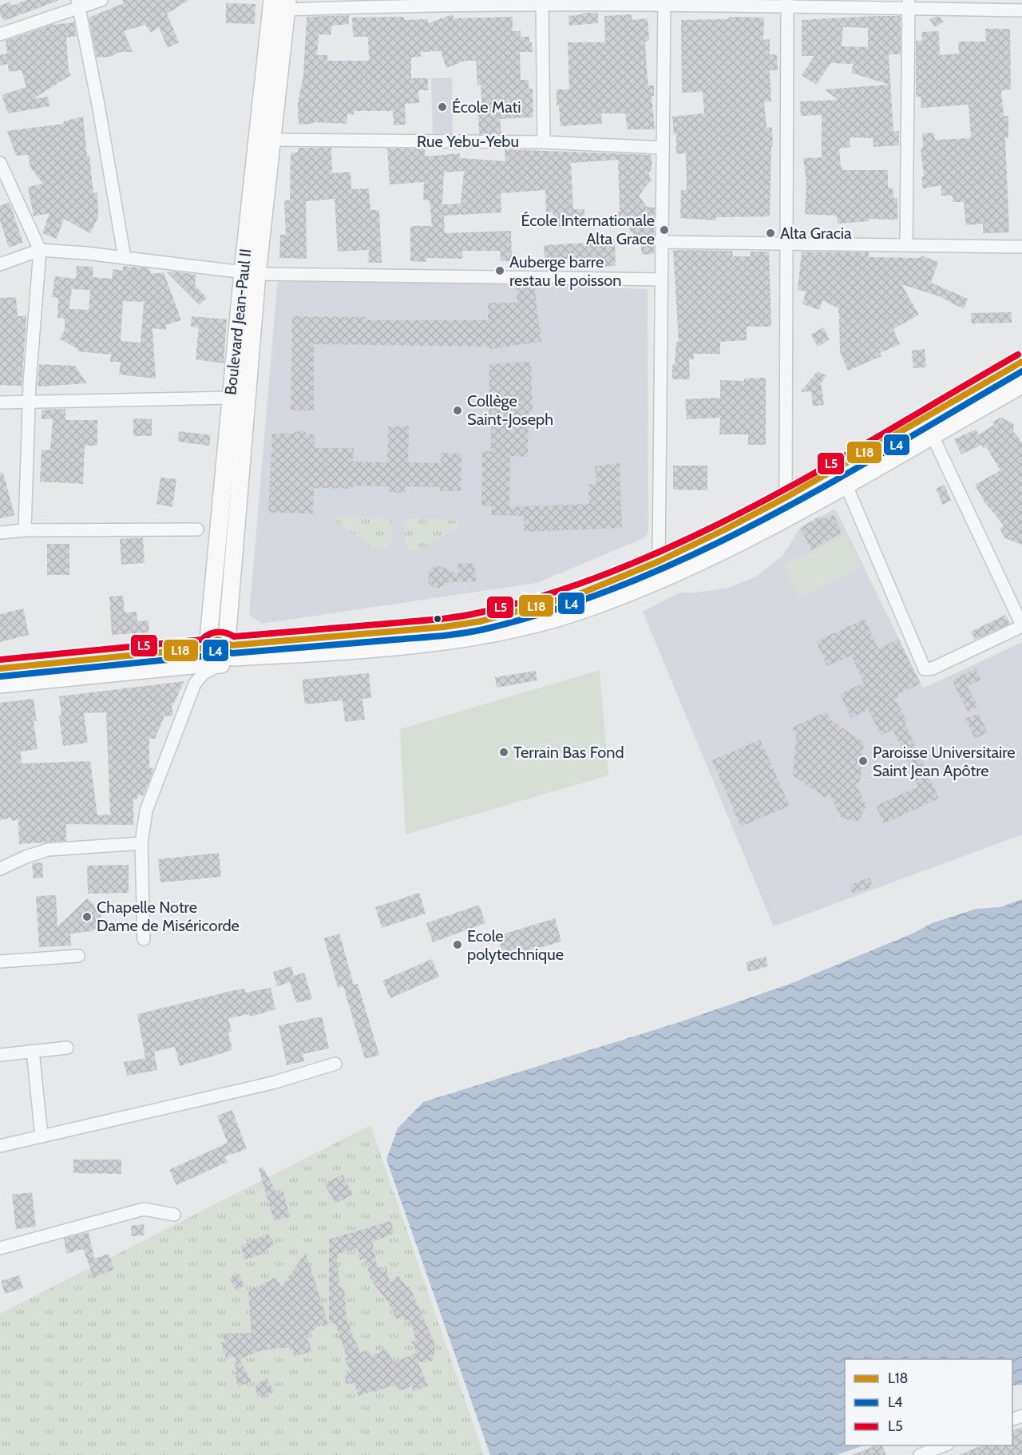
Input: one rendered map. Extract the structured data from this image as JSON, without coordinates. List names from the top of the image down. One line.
{"streets":{"main road":["Boulevard Jean-Paul II"],"street":["Rue Yebu-Yebu"]},"crossings":[["Rue Yebu-Yebu","Boulevard Jean-Paul II"]],"places":["École Mati","École Internationale Alta Grace","Alta Gracia","Auberge barre restau le poisson","Collège Saint-Joseph","Terrain Bas Fond","Paroisse Universitaire Saint Jean Apôtre","Chapelle Notre Dame de Miséricorde","Ecole polytechnique"],"lines":["transit line L5","transit line L18","transit line L4"],"legend":["L18","L4","L5"]}
